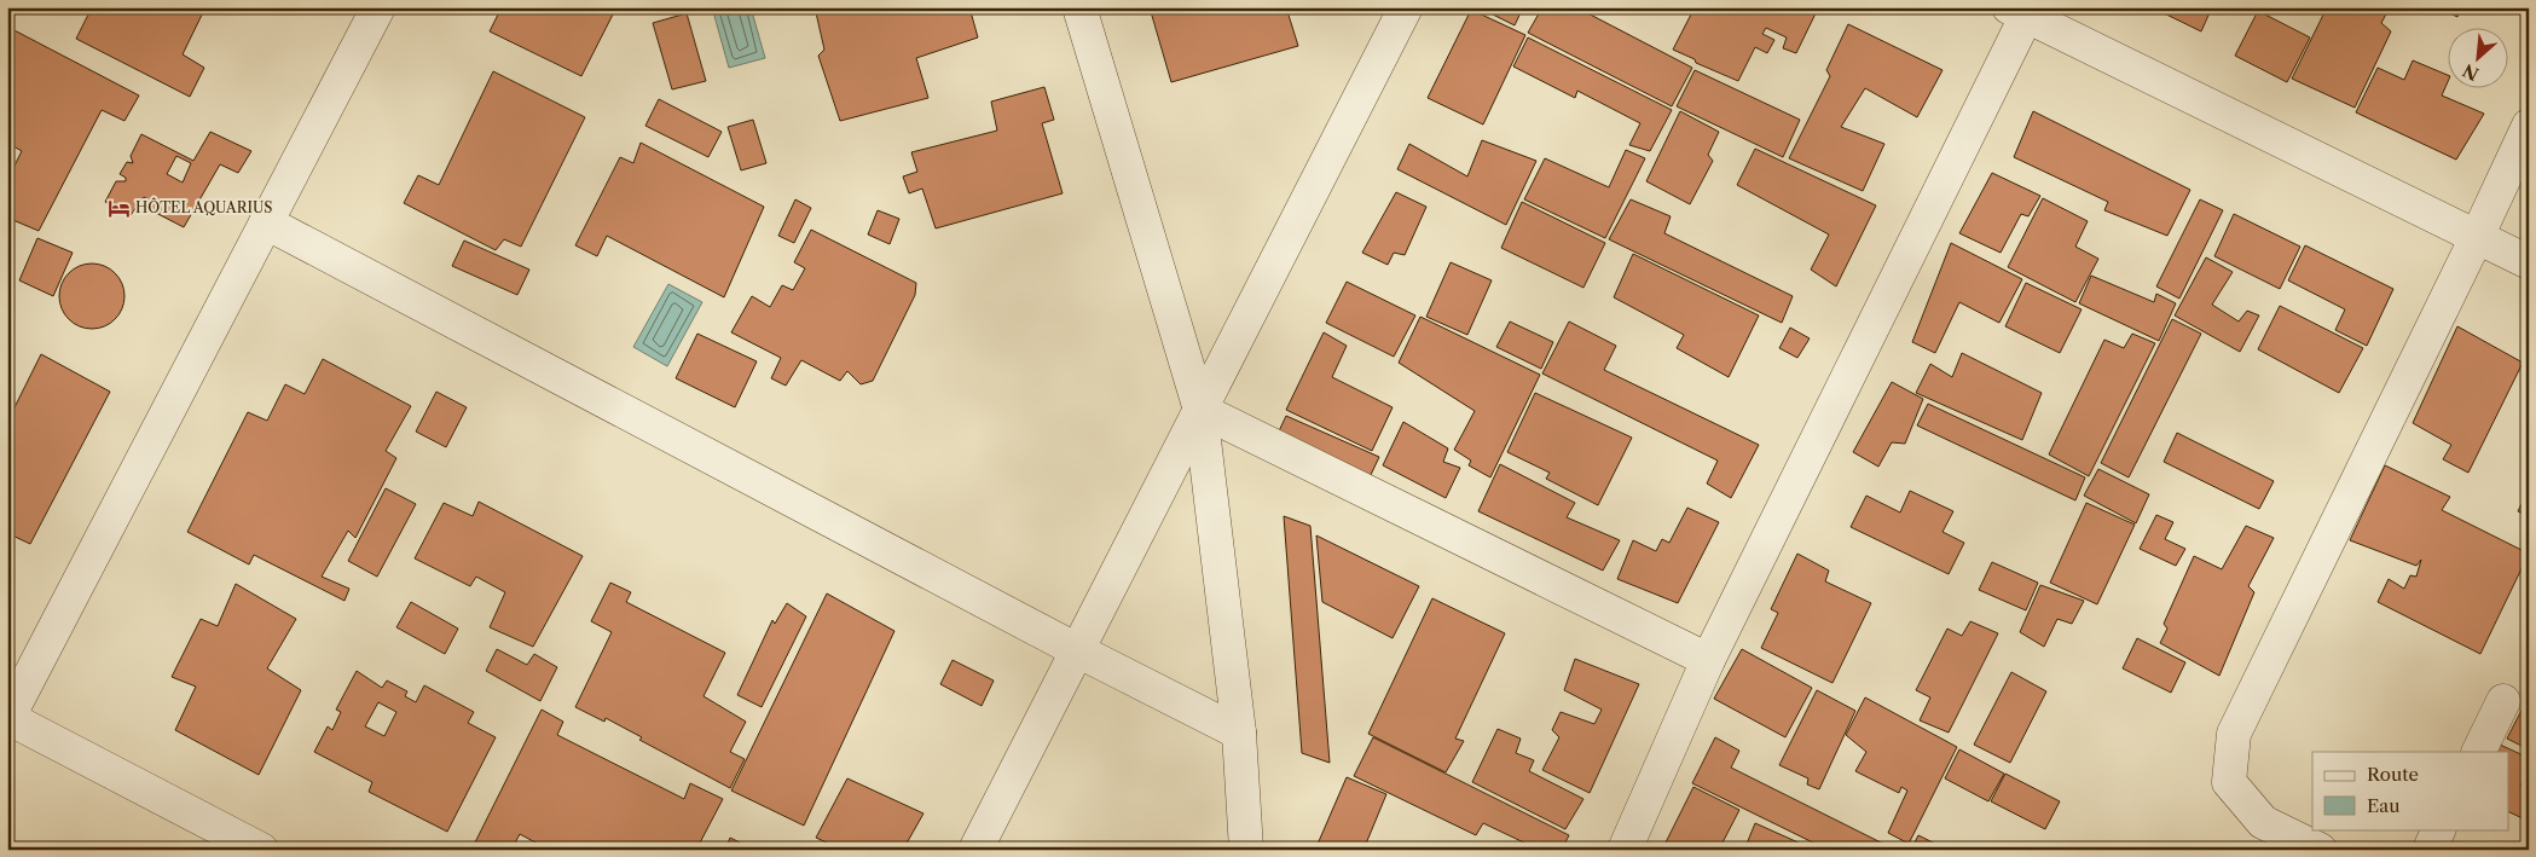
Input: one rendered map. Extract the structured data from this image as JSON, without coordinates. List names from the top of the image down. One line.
{"places":{"hotel":["HÔTEL AQUARIUS"]},"legend":["Route","Eau"],"north":"bottom left"}
